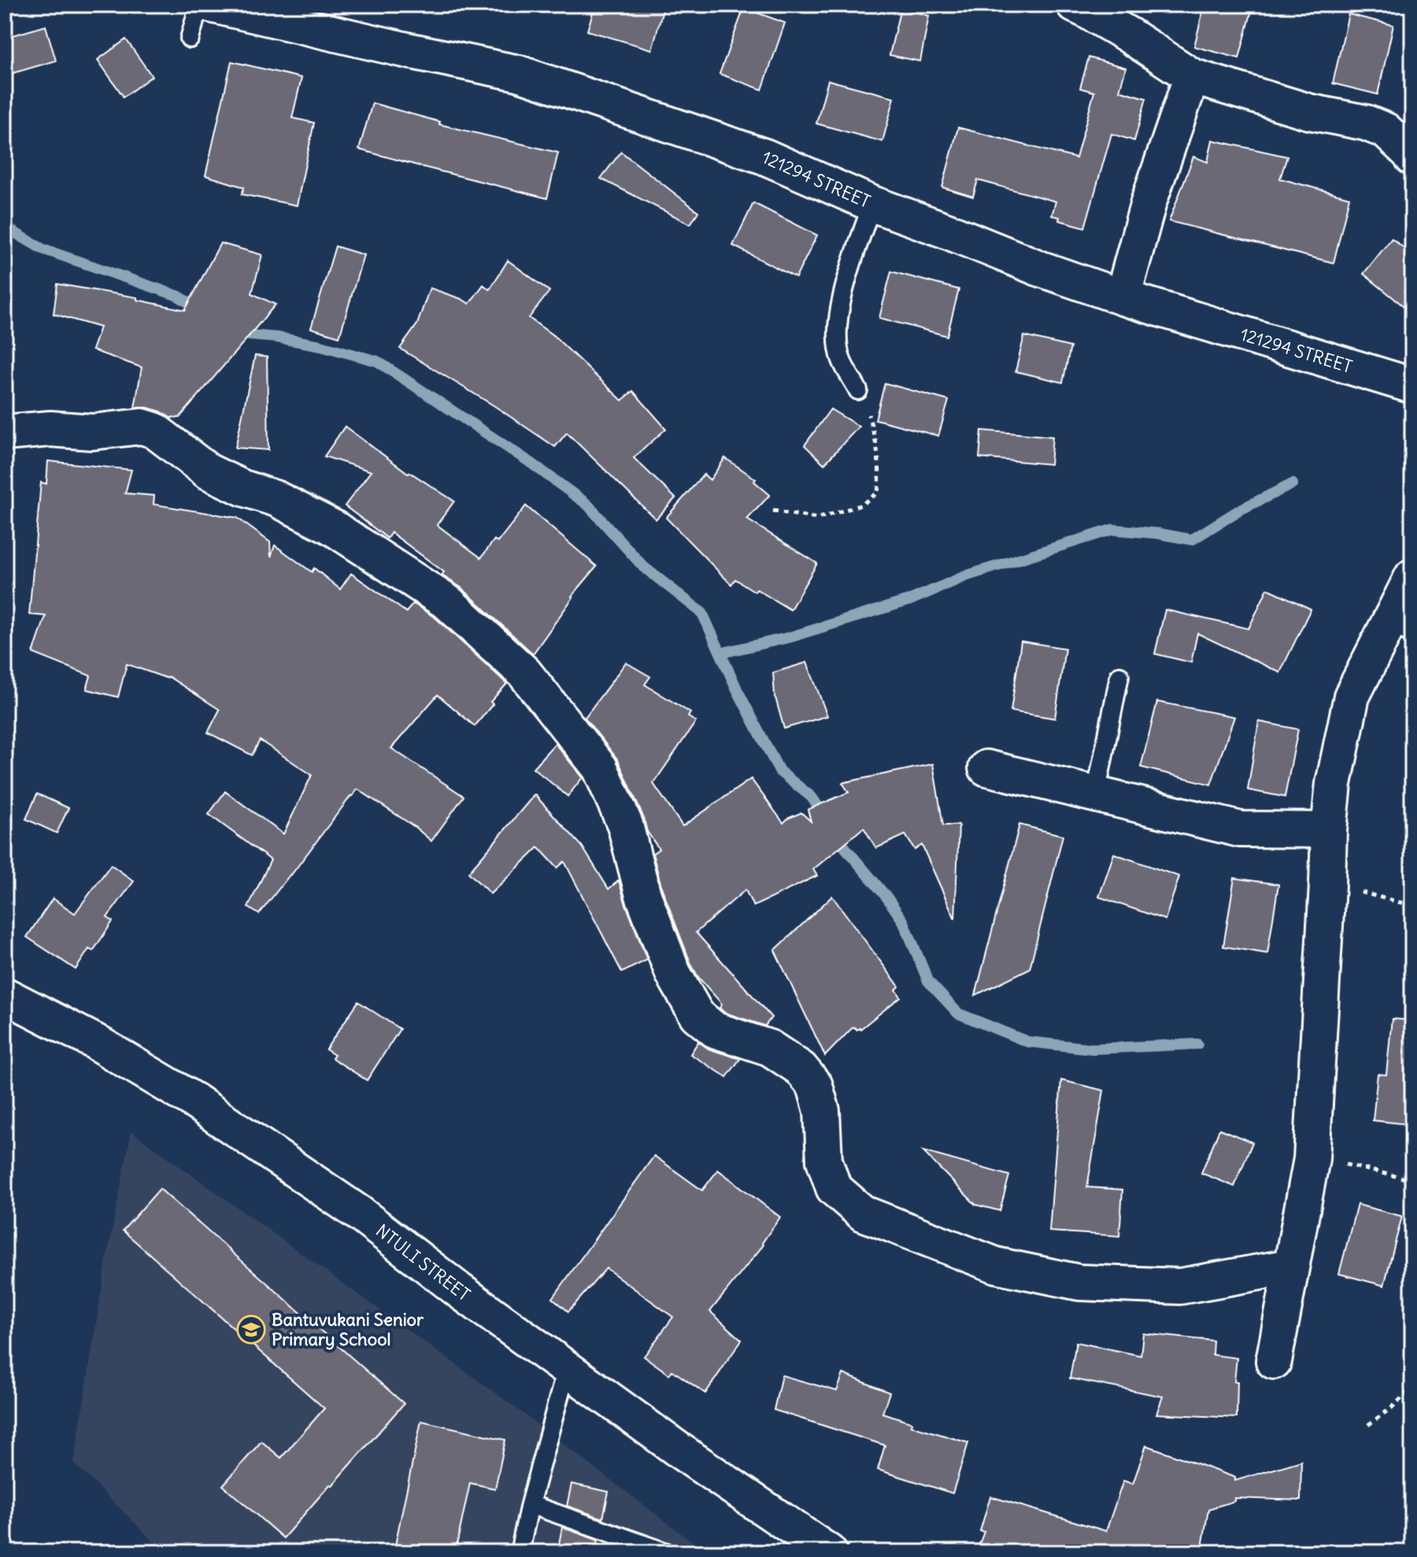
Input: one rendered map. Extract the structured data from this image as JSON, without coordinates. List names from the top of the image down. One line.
{"streets":{"street":["121294 STREET","NTULI STREET"]},"places":{"school or university":["Bantuvukani Senior Primary School"]}}
